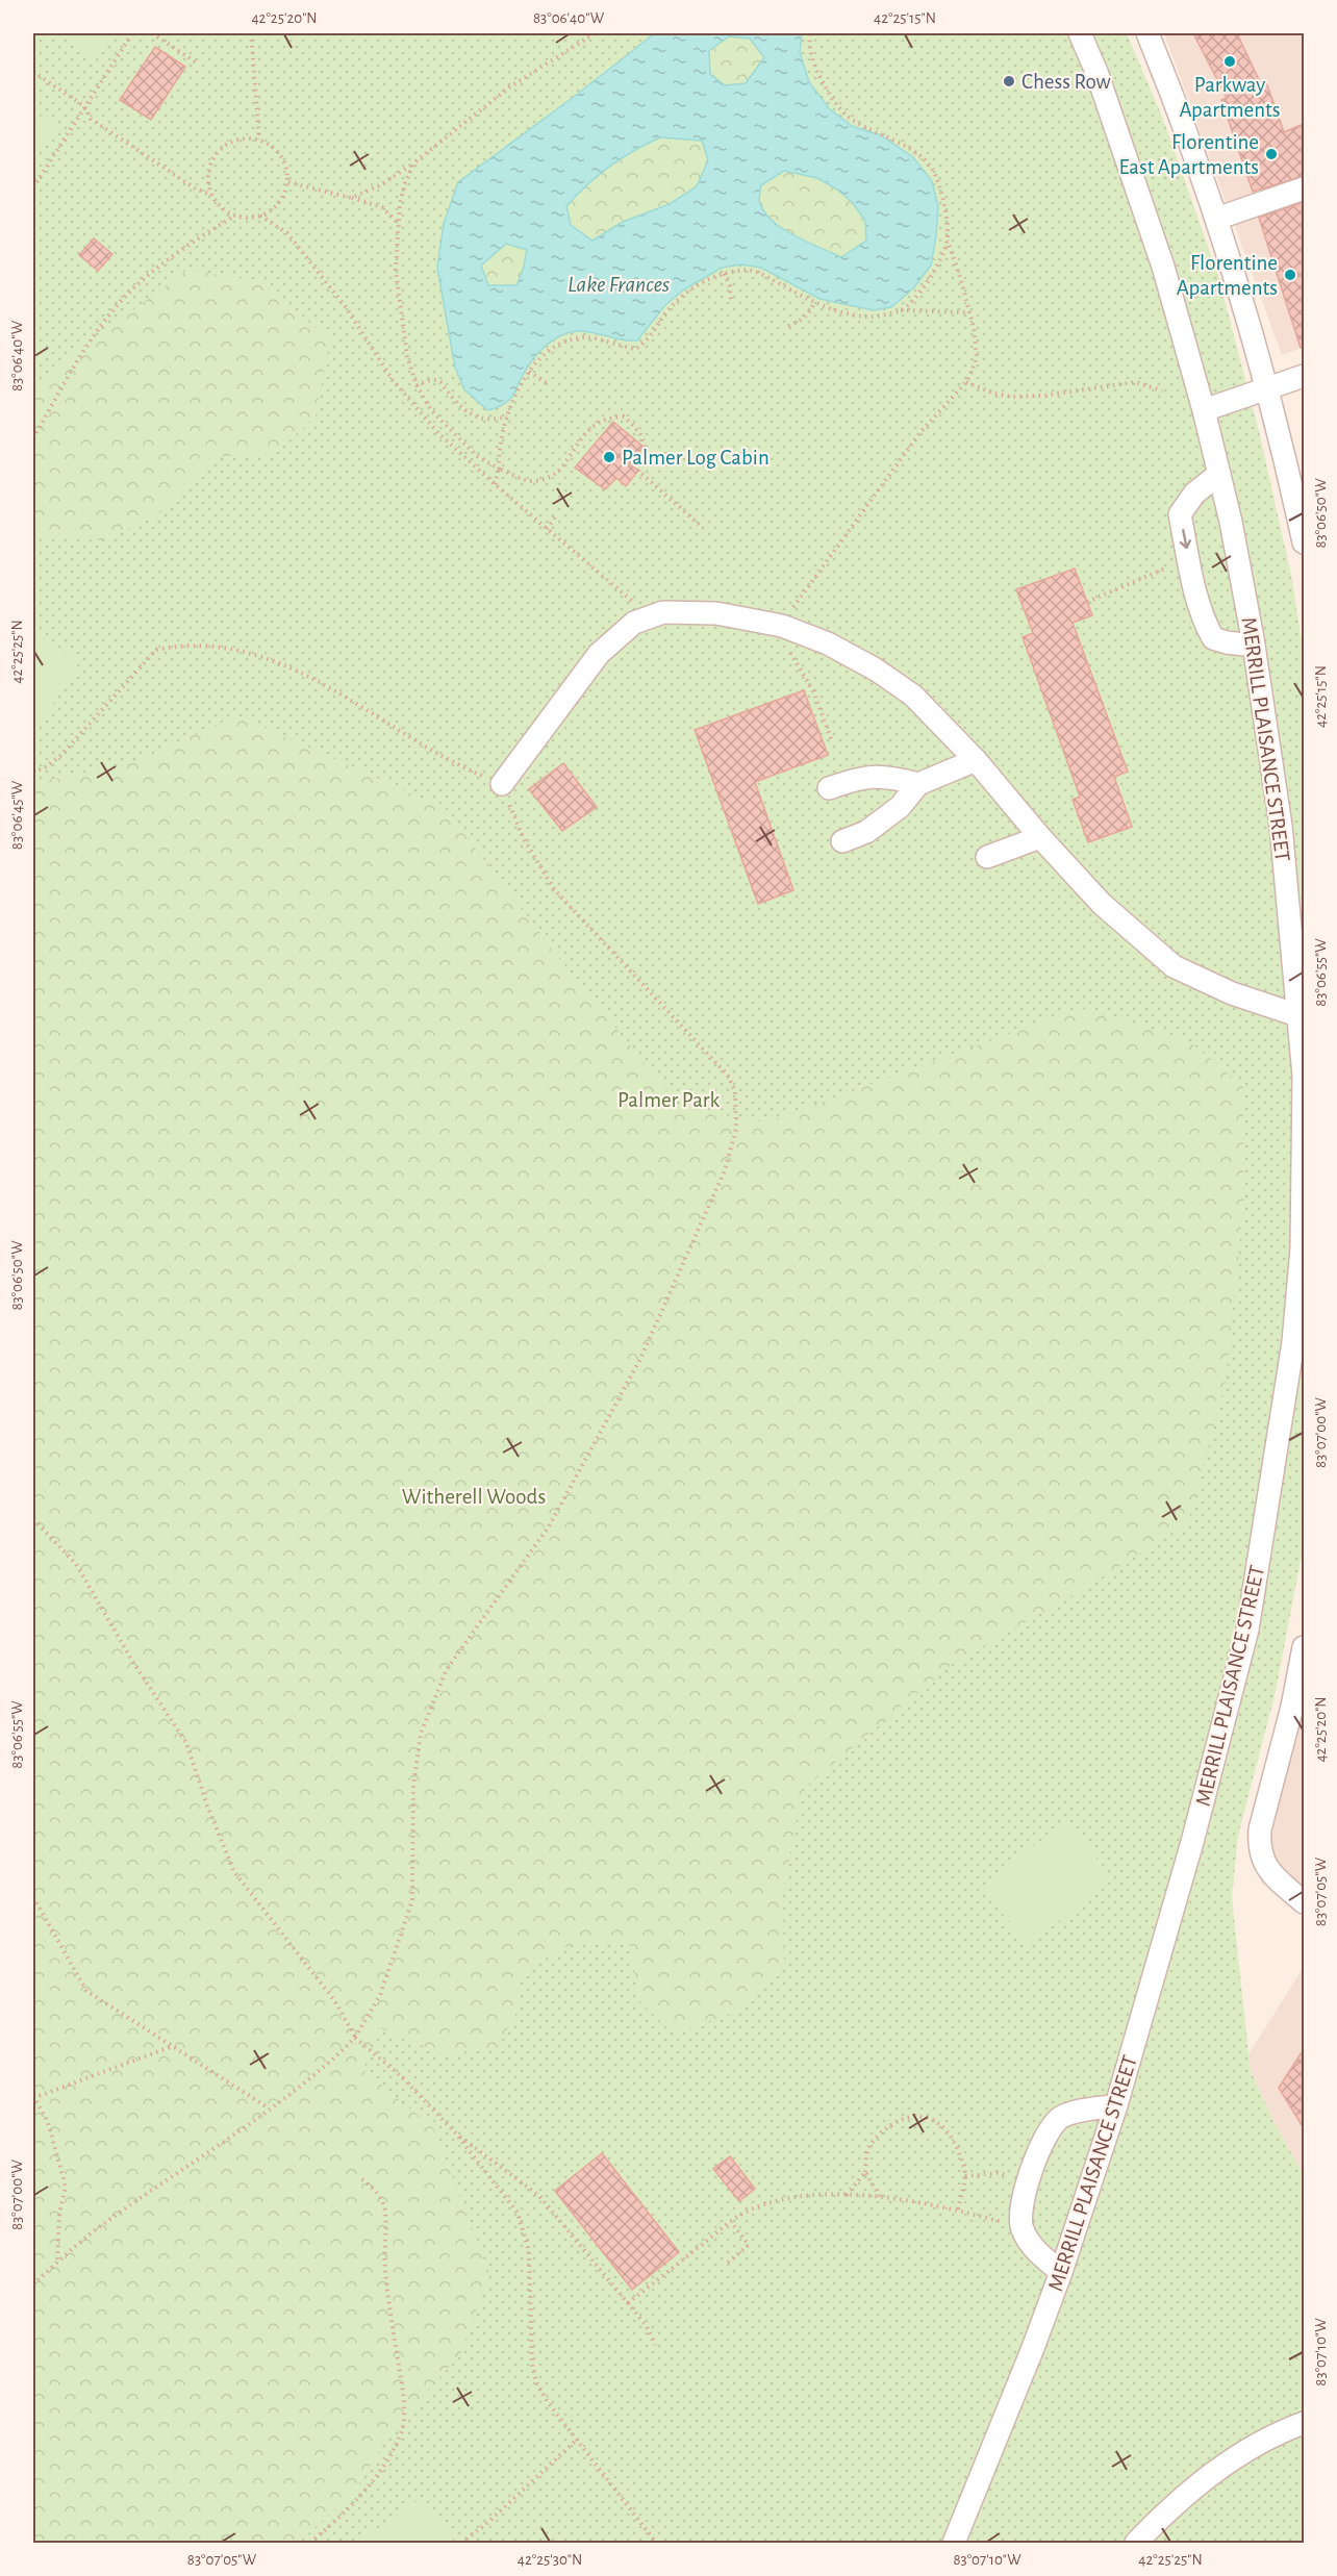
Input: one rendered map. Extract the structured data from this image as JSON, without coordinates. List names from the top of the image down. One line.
{"streets":{"street":["MERRILL PLAISANCE STREET"]},"water":["Lake Frances"],"parks":["Palmer Park","Witherell Woods"],"places":["Parkway Apartments","Chess Row","Florentine East Apartments","Florentine Apartments","Palmer Log Cabin"],"coordinates":["42°25'20\"N","83°06'40\"W","42°25'15\"N","83°06'50\"W","42°25'25\"N","83°06'45\"W","83°06'55\"W","83°07'00\"W","83°07'05\"W","83°07'10\"W","42°25'30\"N"]}
